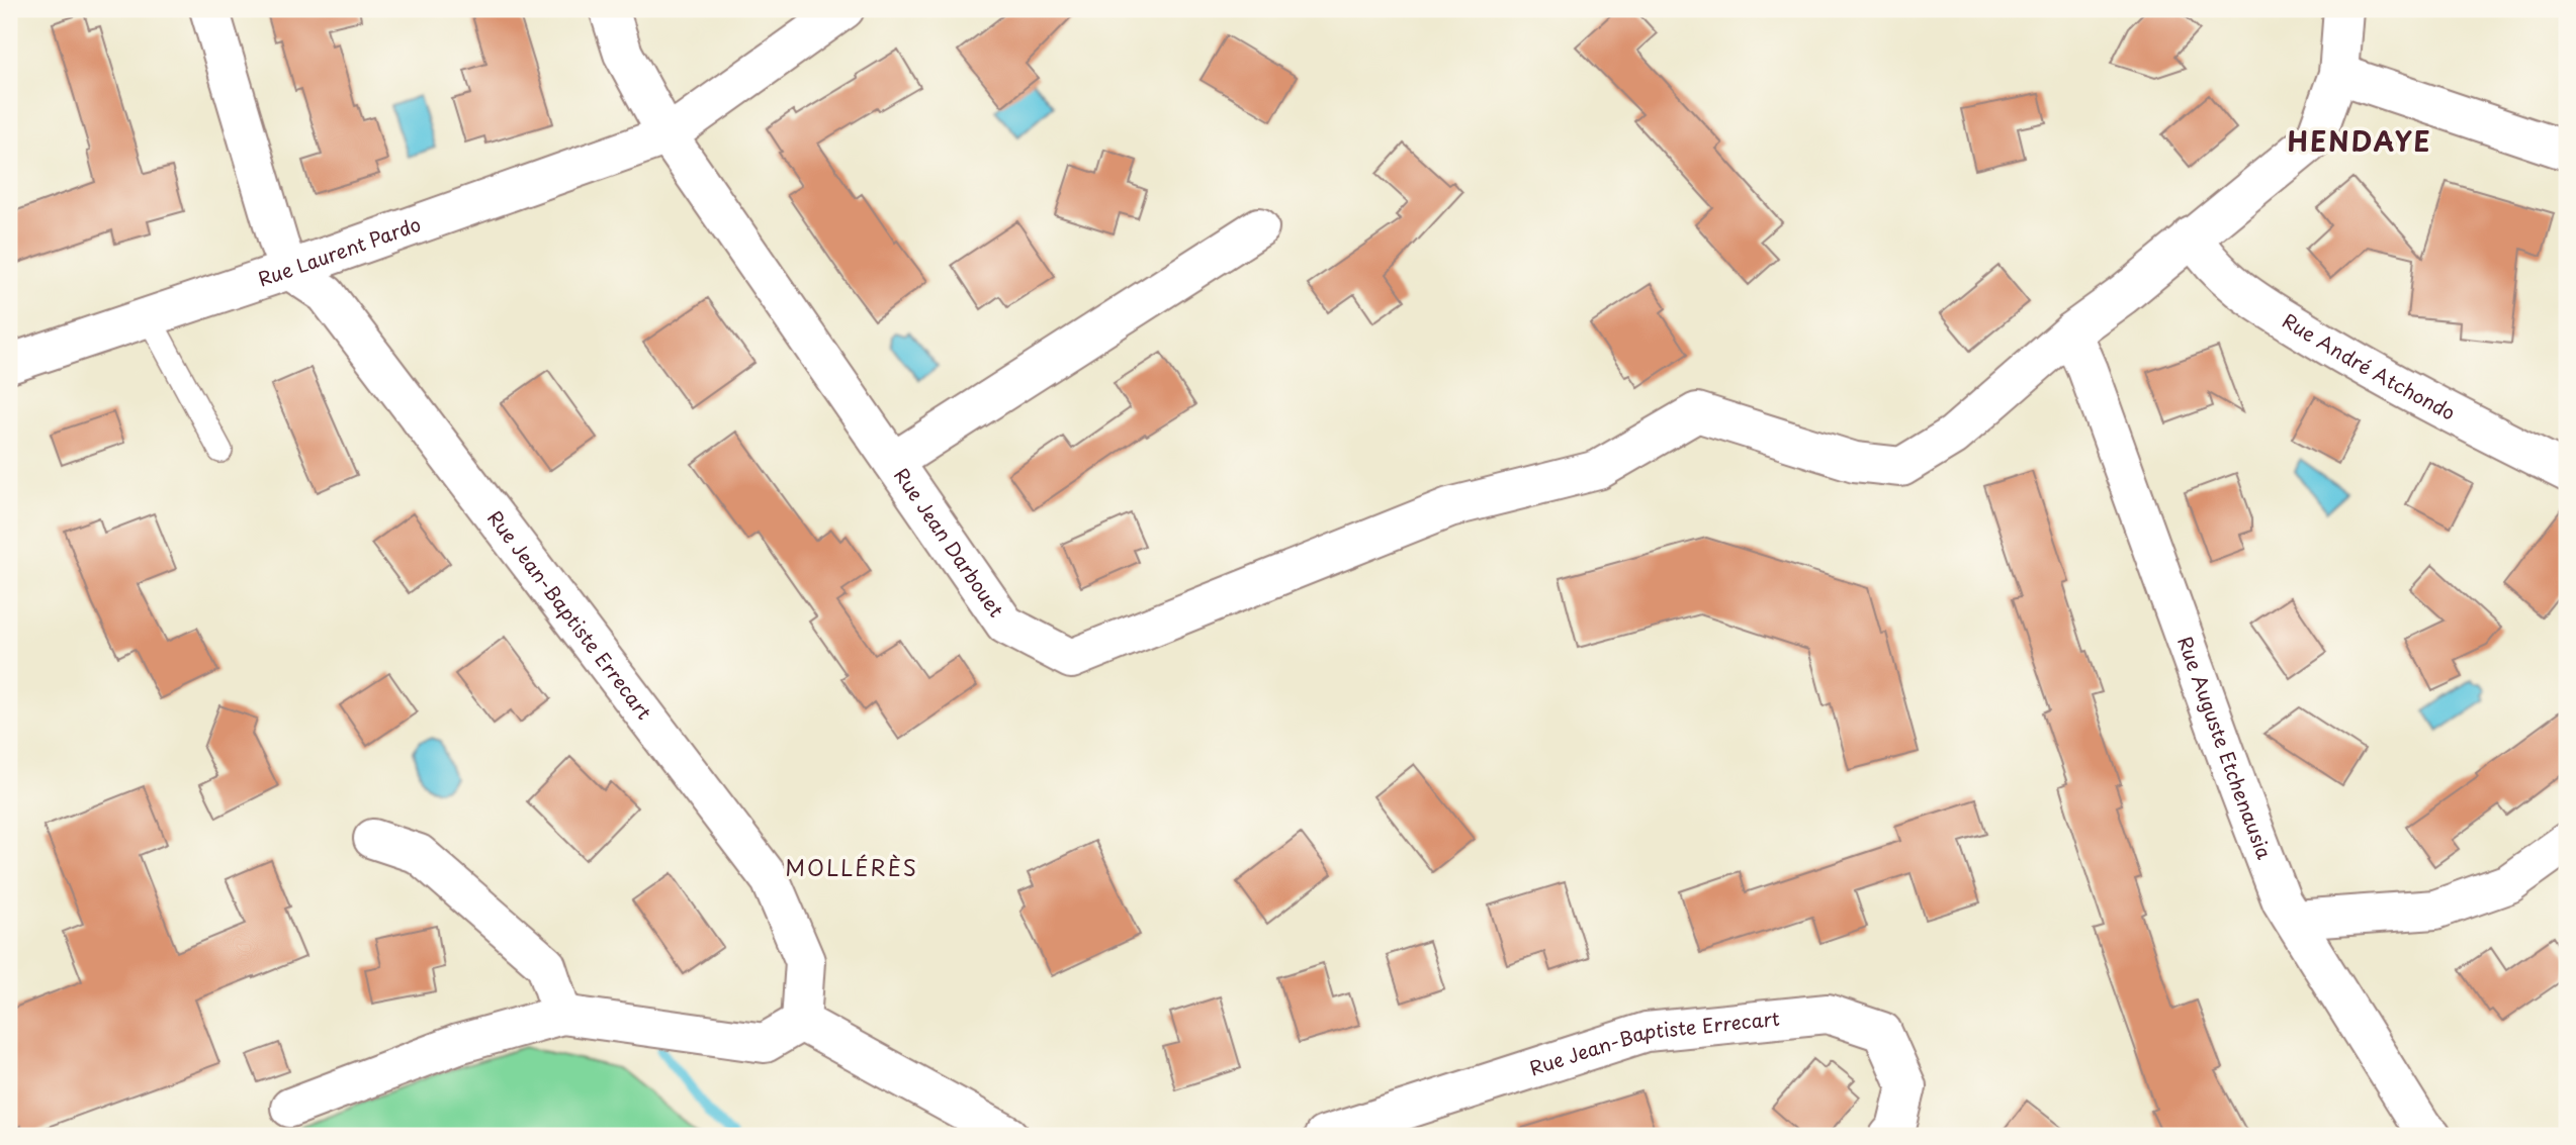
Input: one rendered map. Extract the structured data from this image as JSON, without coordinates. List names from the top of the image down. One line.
{"streets":{"street":["Rue Laurent Pardo","Rue André Atchondo","Rue Jean Darbouet","Rue Jean-Baptiste Errecart","Rue Auguste Etchenausia"]},"crossings":[["Rue Laurent Pardo","Rue Jean Darbouet"],["Rue Laurent Pardo","Rue Jean-Baptiste Errecart"],["Rue André Atchondo","Rue Jean Darbouet"],["Rue Jean Darbouet","Rue Auguste Etchenausia"]],"districts":["HENDAYE","MOLLÉRÈS"]}
